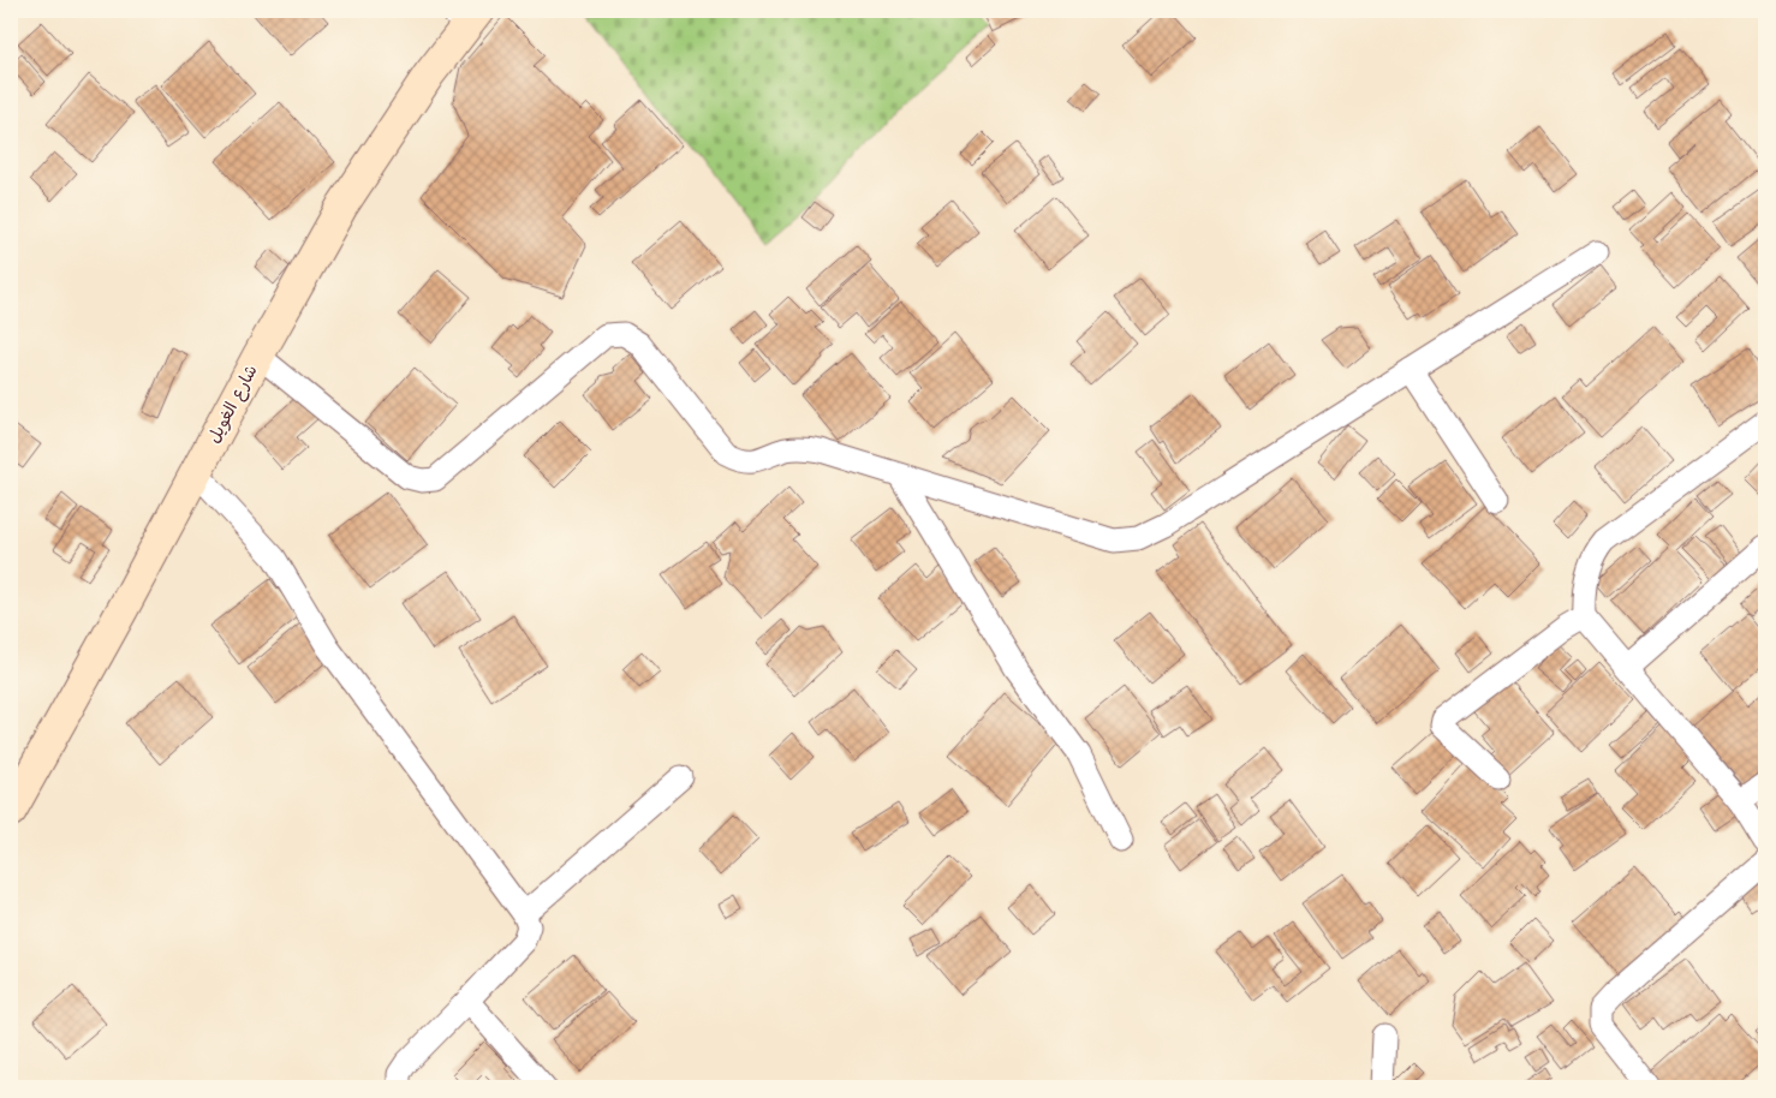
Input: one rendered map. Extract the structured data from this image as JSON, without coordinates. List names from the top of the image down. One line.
{"streets":{"street":["شارع الغويل"]}}
